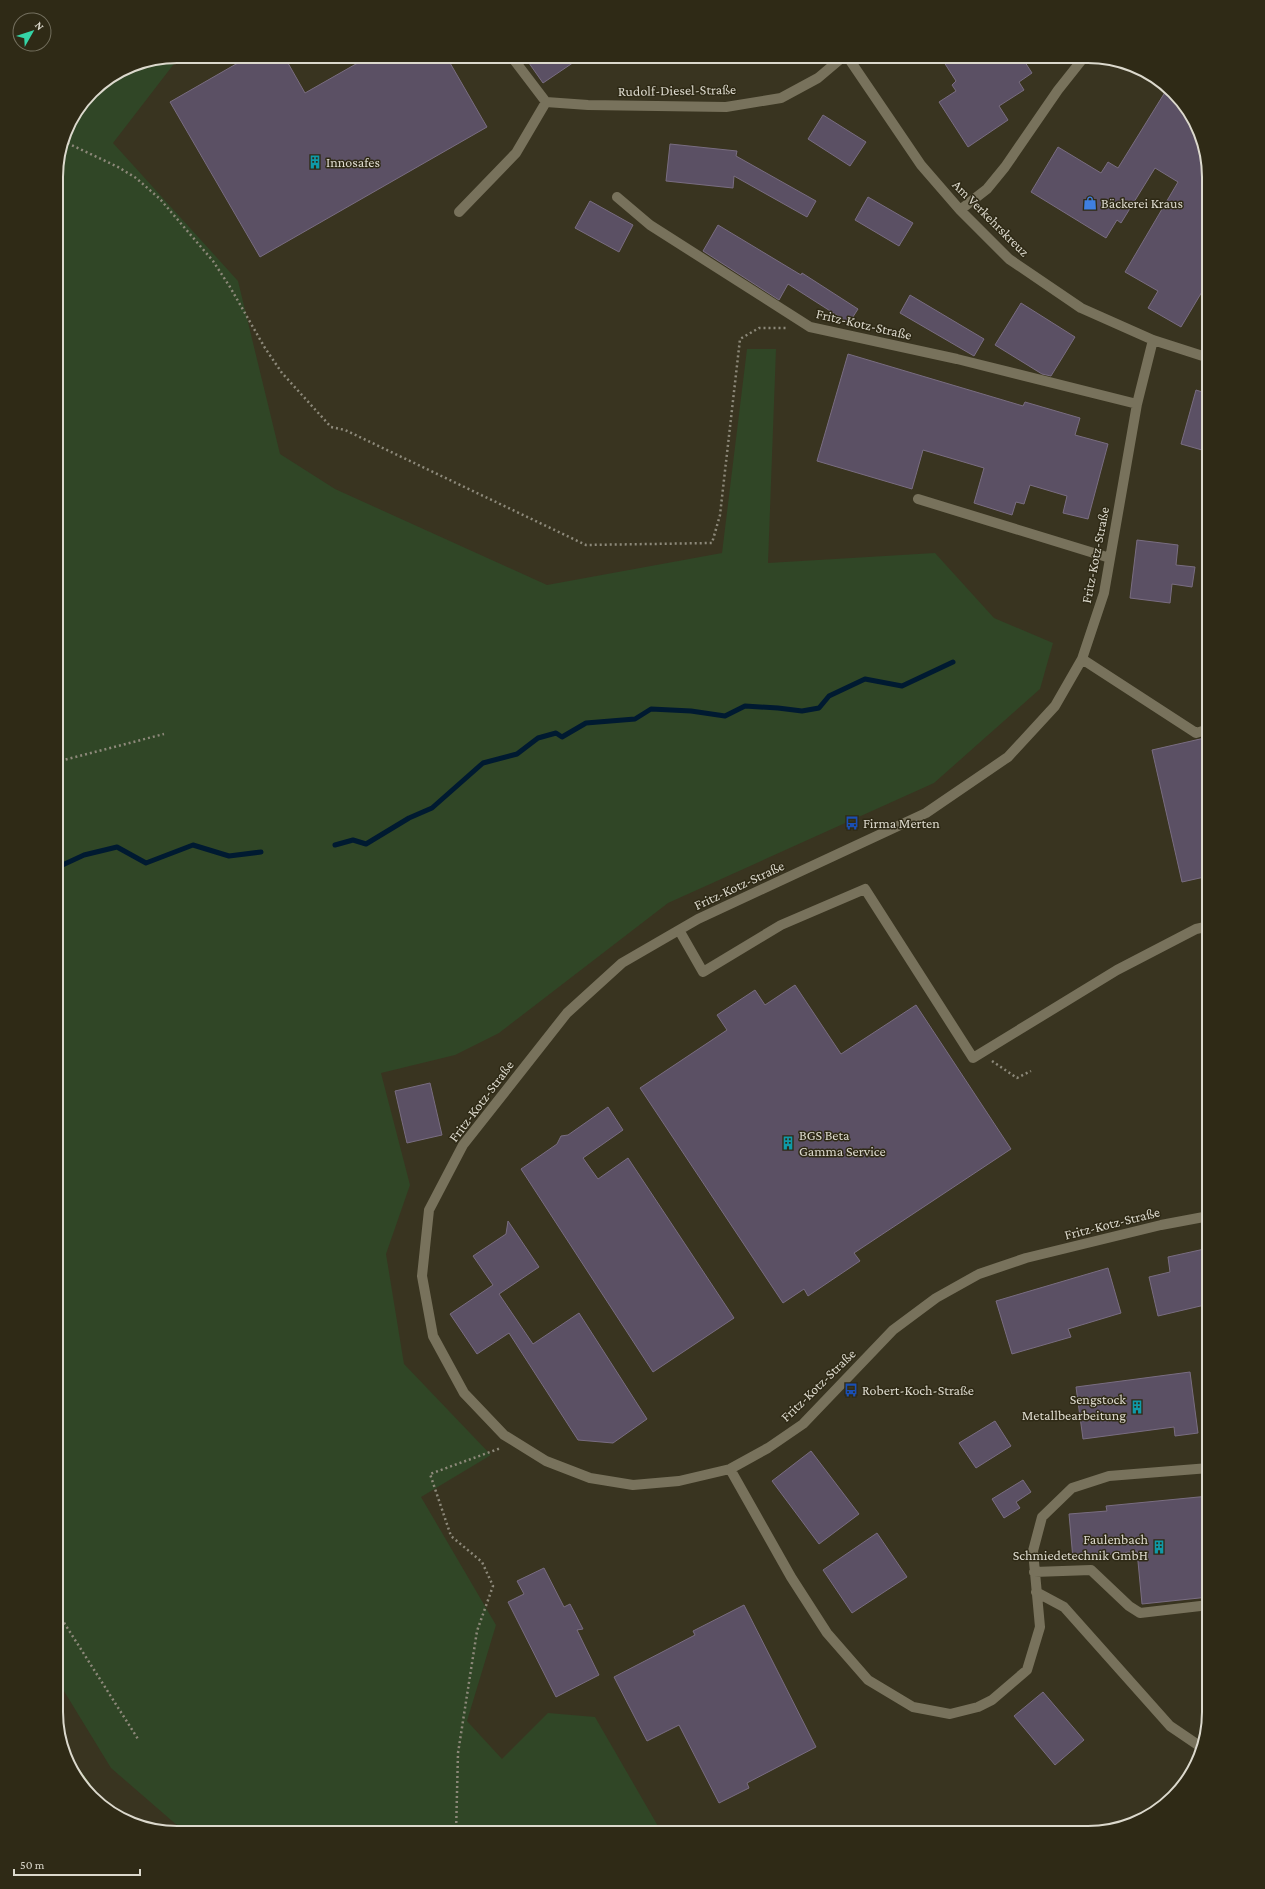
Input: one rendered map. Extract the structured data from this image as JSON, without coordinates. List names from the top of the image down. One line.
{"streets":{"street":["Rudolf-Diesel-Straße","Am Verkehrskreuz","Fritz-Kotz-Straße"]},"crossings":[["Am Verkehrskreuz","Fritz-Kotz-Straße"]],"places":{"building":["Innosafes","BGS Beta Gamma Service","Sengstock Metallbearbeitung","Faulenbach Schmiedetechnik GmbH"],"shop":["Bäckerei Kraus"],"bus stop":["Firma Merten","Robert-Koch-Straße"]},"scale_bar":"50 m","north":"top right"}
